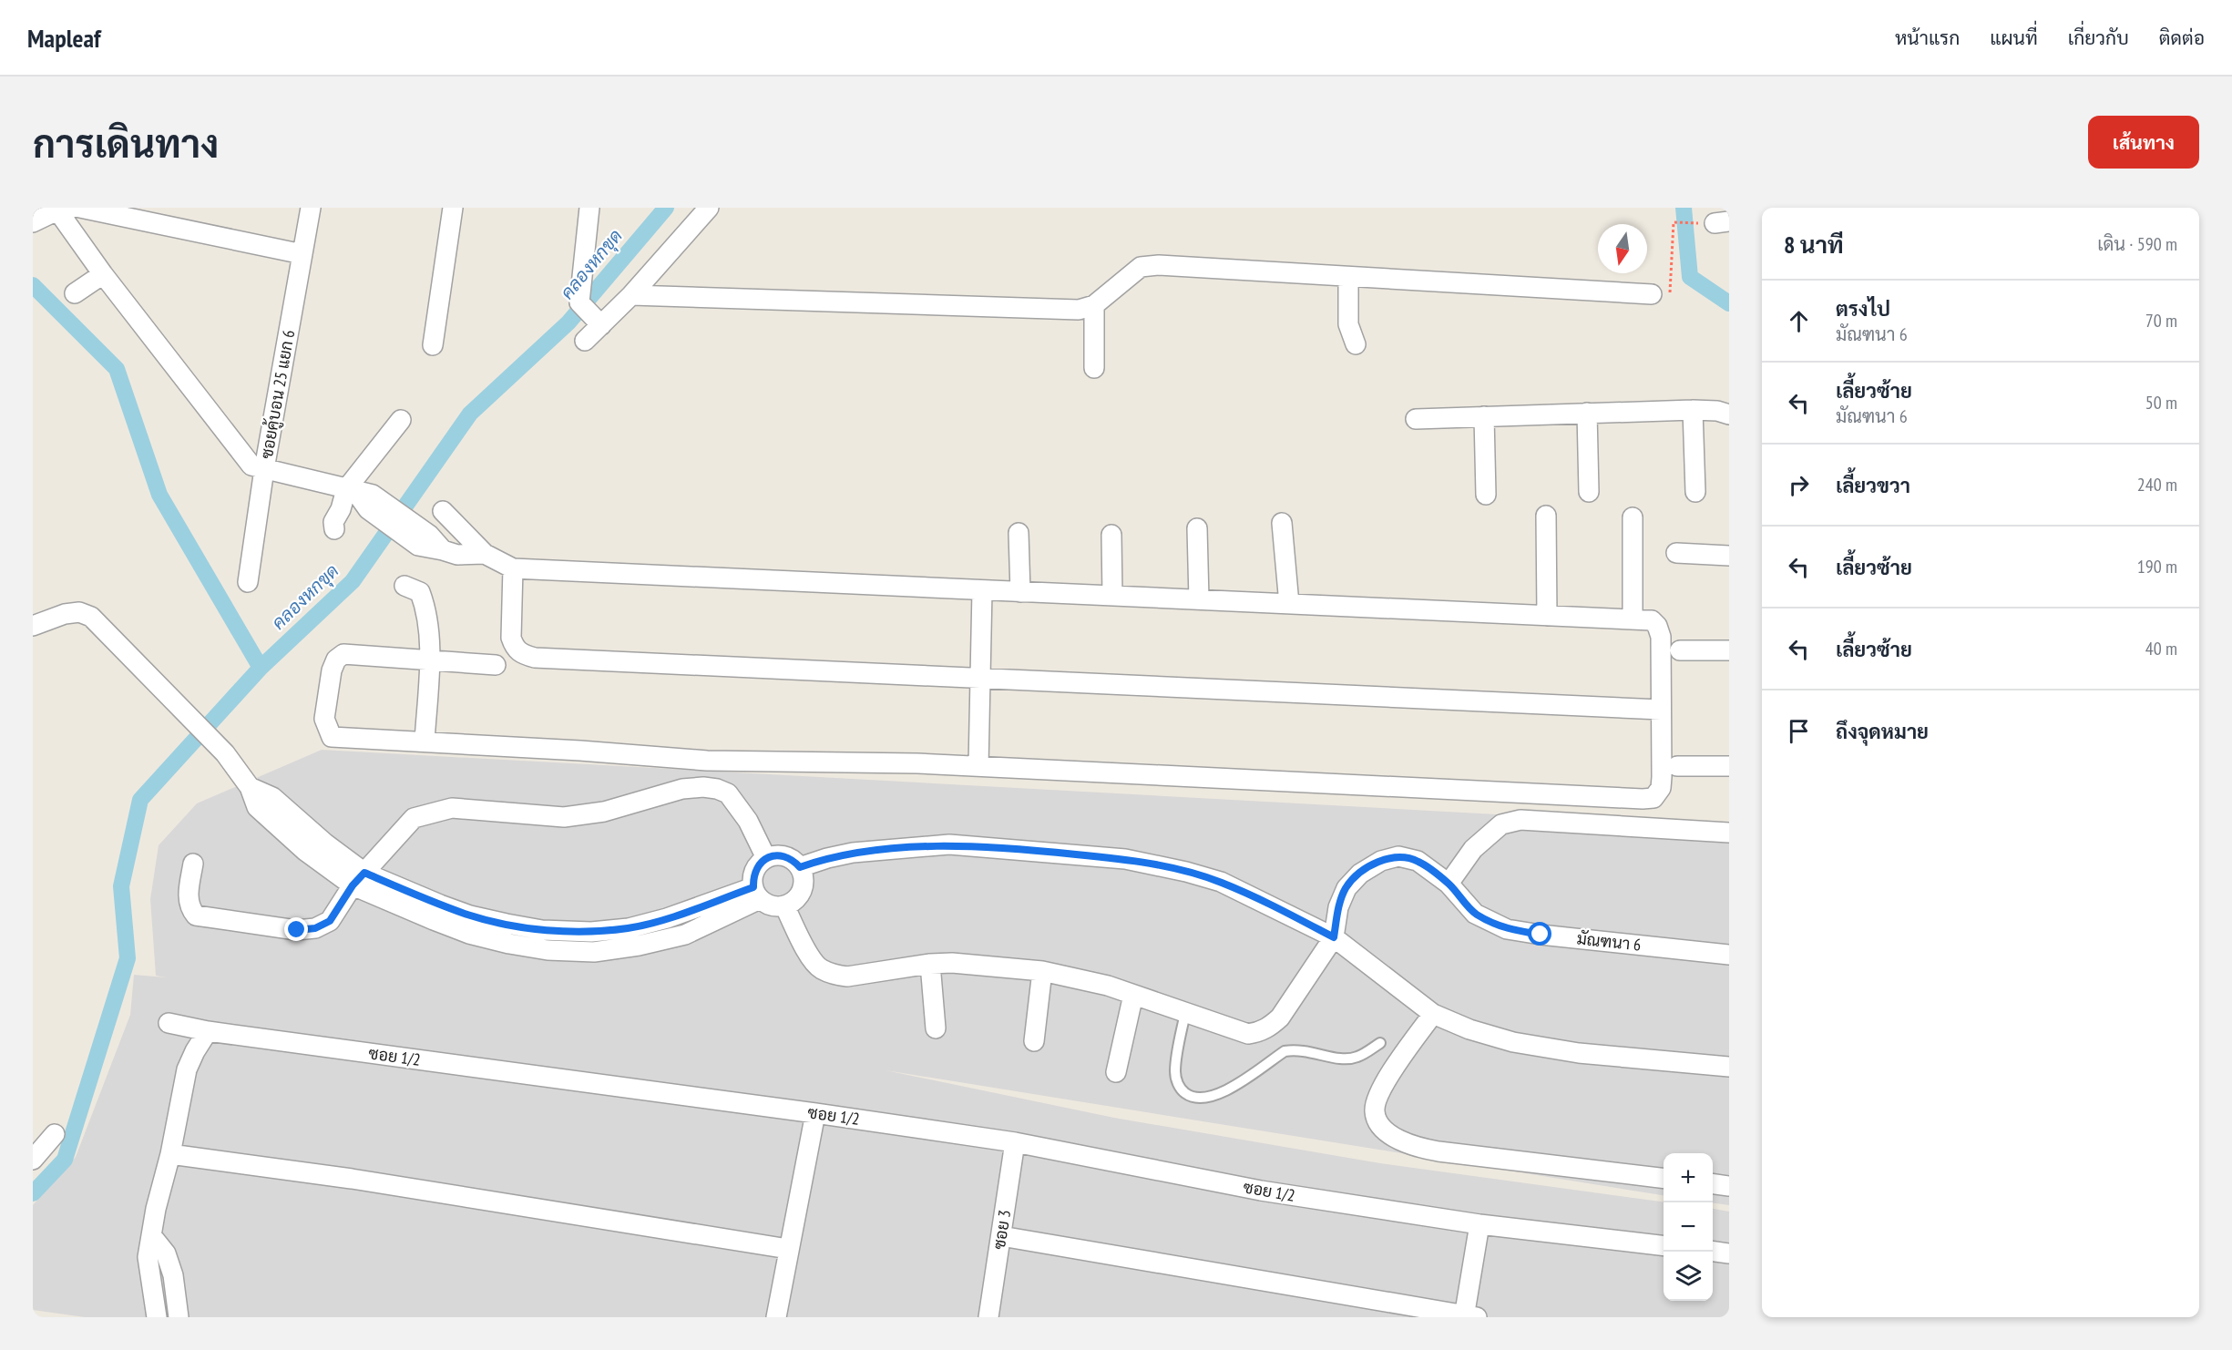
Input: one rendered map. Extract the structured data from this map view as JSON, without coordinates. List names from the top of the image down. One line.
{"streets":{"street":["ซอยคู้บอน 25 แยก 6","มัณฑนา 6","ซอย 1/2","ซอย 3"]},"crossings":[["ซอย 1/2","ซอย 3"]],"water":["คลองหกขุด"],"north":"bottom","page":{"header":"Mapleaf","nav":["หน้าแรก","แผนที่","เกี่ยวกับ","ติดต่อ"],"buttons":"เส้นทาง","title":"การเดินทาง","heading":["8 นาที","เดิน · 590 m"],"list":[["ตรงไป","มัณฑนา 6","70 m"],["เลี้ยวซ้าย","มัณฑนา 6","50 m"],["เลี้ยวขวา","240 m"],["เลี้ยวซ้าย","190 m"],["เลี้ยวซ้าย","40 m"],"ถึงจุดหมาย"],"map_buttons":["+","−"]}}
